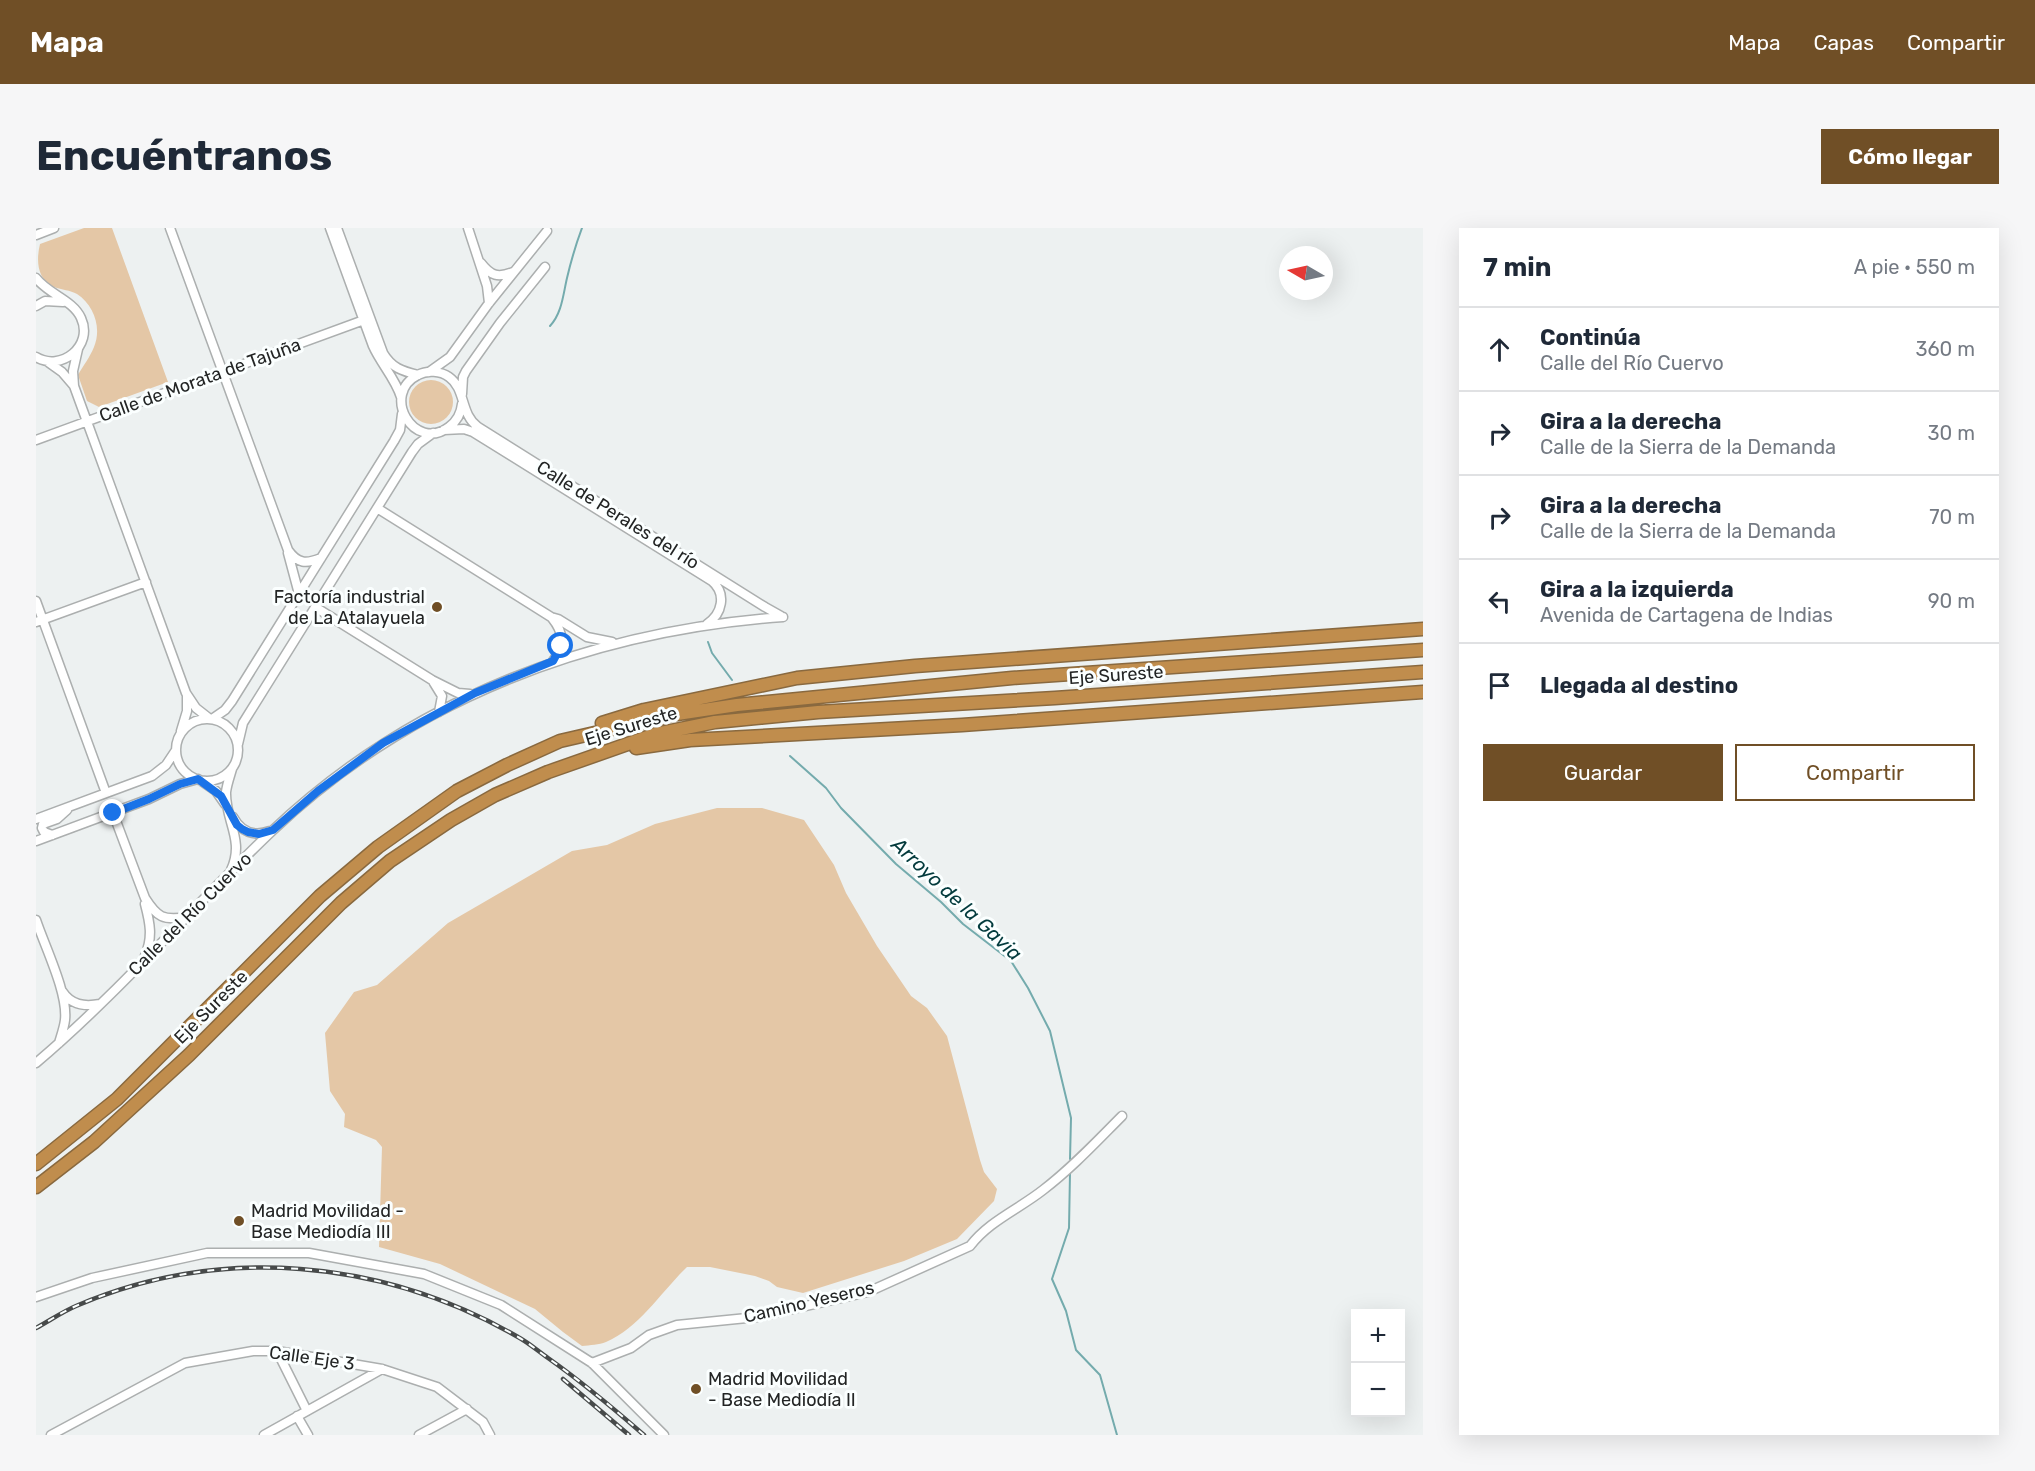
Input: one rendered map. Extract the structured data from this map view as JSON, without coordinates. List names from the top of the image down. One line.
{"streets":{"highway":["Eje Sureste"],"street":["Calle de Morata de Tajuña","Calle de Perales del río","Calle del Río Cuervo","Camino Yeseros","Calle Eje 3"]},"crossings":[["Calle de Perales del río","Calle del Río Cuervo"]],"water":["Arroyo de la Gavia"],"places":["Factoría industrial de La Atalayuela","Madrid Movilidad - Base Mediodía III","Madrid Movilidad - Base Mediodía II"],"north":"left","page":{"header":"Mapa","nav":["Mapa","Capas","Compartir"],"buttons":["Cómo llegar",["Guardar","Compartir"]],"title":"Encuéntranos","heading":["7 min","A pie · 550 m"],"list":[["Continúa","Calle del Río Cuervo","360 m"],["Gira a la derecha","Calle de la Sierra de la Demanda","30 m"],["Gira a la derecha","Calle de la Sierra de la Demanda","70 m"],["Gira a la izquierda","Avenida de Cartagena de Indias","90 m"],"Llegada al destino"],"map_buttons":["+","−"]}}
